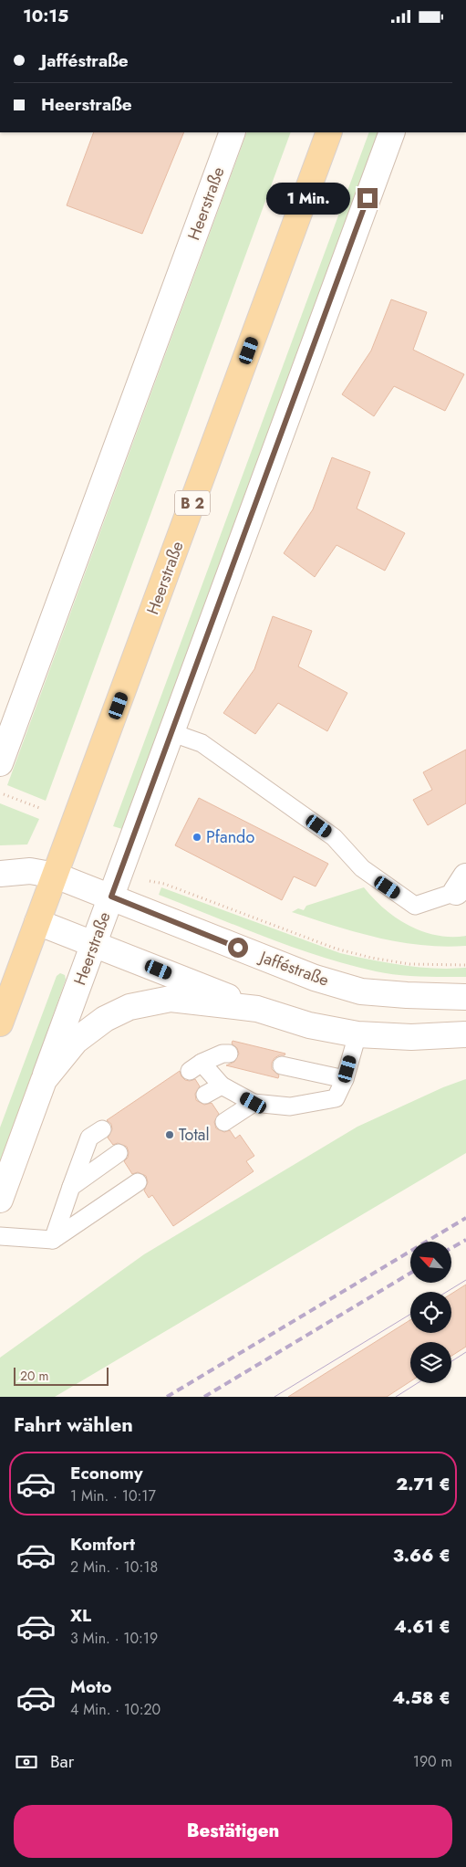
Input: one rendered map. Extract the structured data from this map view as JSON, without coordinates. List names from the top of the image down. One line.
{"streets":{"main road":["Heerstraße","B 2"],"street":["Jafféstraße"]},"crossings":[["Heerstraße","Jafféstraße"]],"places":["Pfando","Total"],"scale_bar":"20 m","north":"top left","page":{"status":"10:15","banner":["Jafféstraße","Heerstraße"],"bubble":"1 Min.","scale":"20 m","heading":"Fahrt wählen","list":[{"name":"Economy","note":"1 Min. · 10:17","value":"2.71 €"},{"name":"Komfort","note":"2 Min. · 10:18","value":"3.66 €"},{"name":"XL","note":"3 Min. · 10:19","value":"4.61 €"},{"name":"Moto","note":"4 Min. · 10:20","value":"4.58 €"}],"pay":["Bar","190 m"],"buttons":"Bestätigen"}}
